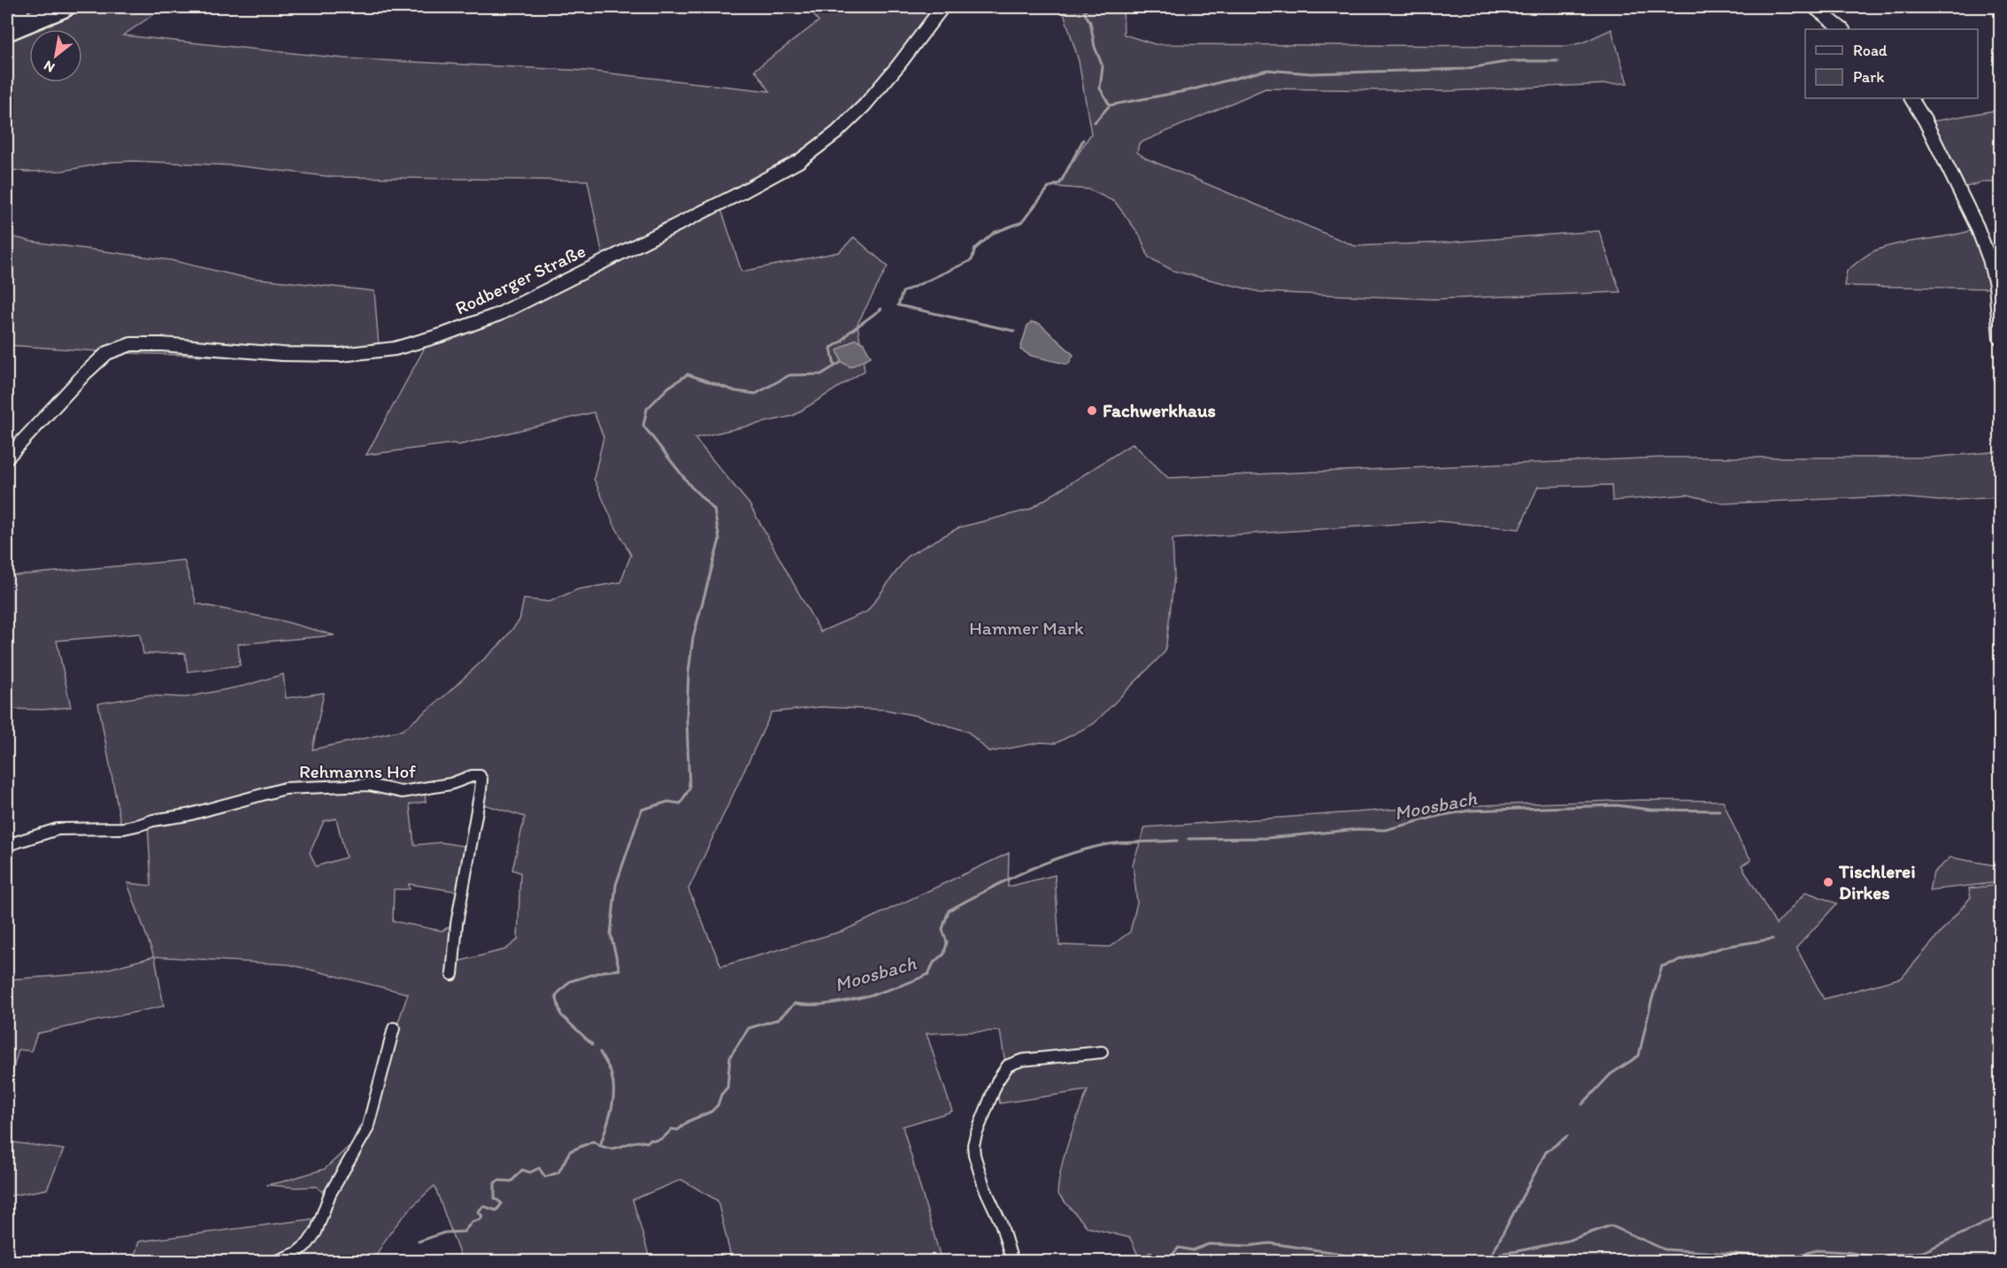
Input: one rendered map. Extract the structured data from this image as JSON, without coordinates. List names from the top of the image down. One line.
{"streets":{"street":["Rodberger Straße","Rehmanns Hof"]},"water":["Moosbach"],"parks":["Hammer Mark"],"places":["Fachwerkhaus","Tischlerei Dirkes"],"legend":["Road","Park"],"north":"bottom left"}
